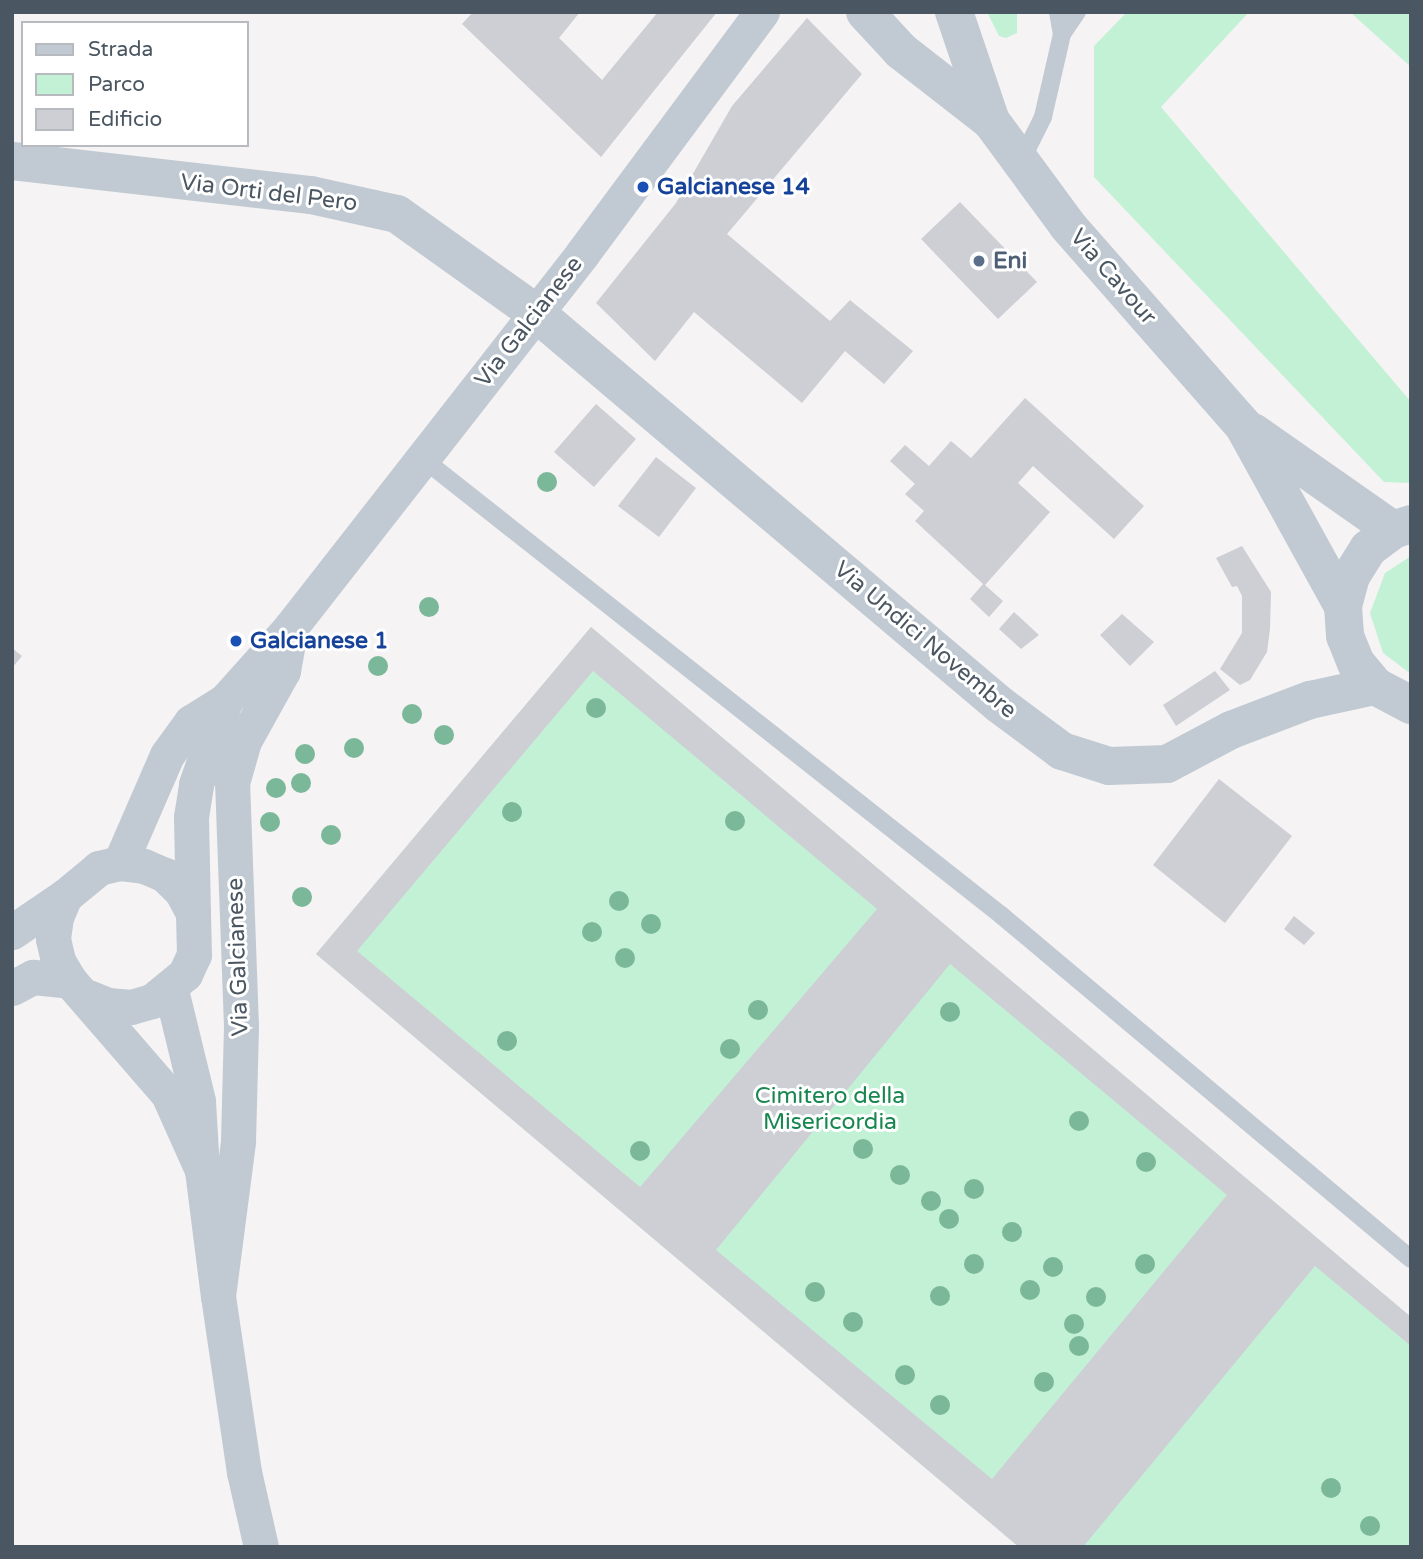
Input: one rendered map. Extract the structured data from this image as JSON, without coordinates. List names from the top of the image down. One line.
{"streets":{"street":["Via Orti del Pero","Via Cavour","Via Galcianese","Via Undici Novembre"]},"crossings":[["Via Orti del Pero","Via Galcianese"],["Via Orti del Pero","Via Undici Novembre"],["Via Cavour","Via Undici Novembre"],["Via Galcianese","Via Undici Novembre"]],"parks":["Cimitero della Misericordia"],"places":["Galcianese 14","Eni","Galcianese 1"],"legend":["Strada","Parco","Edificio"]}
